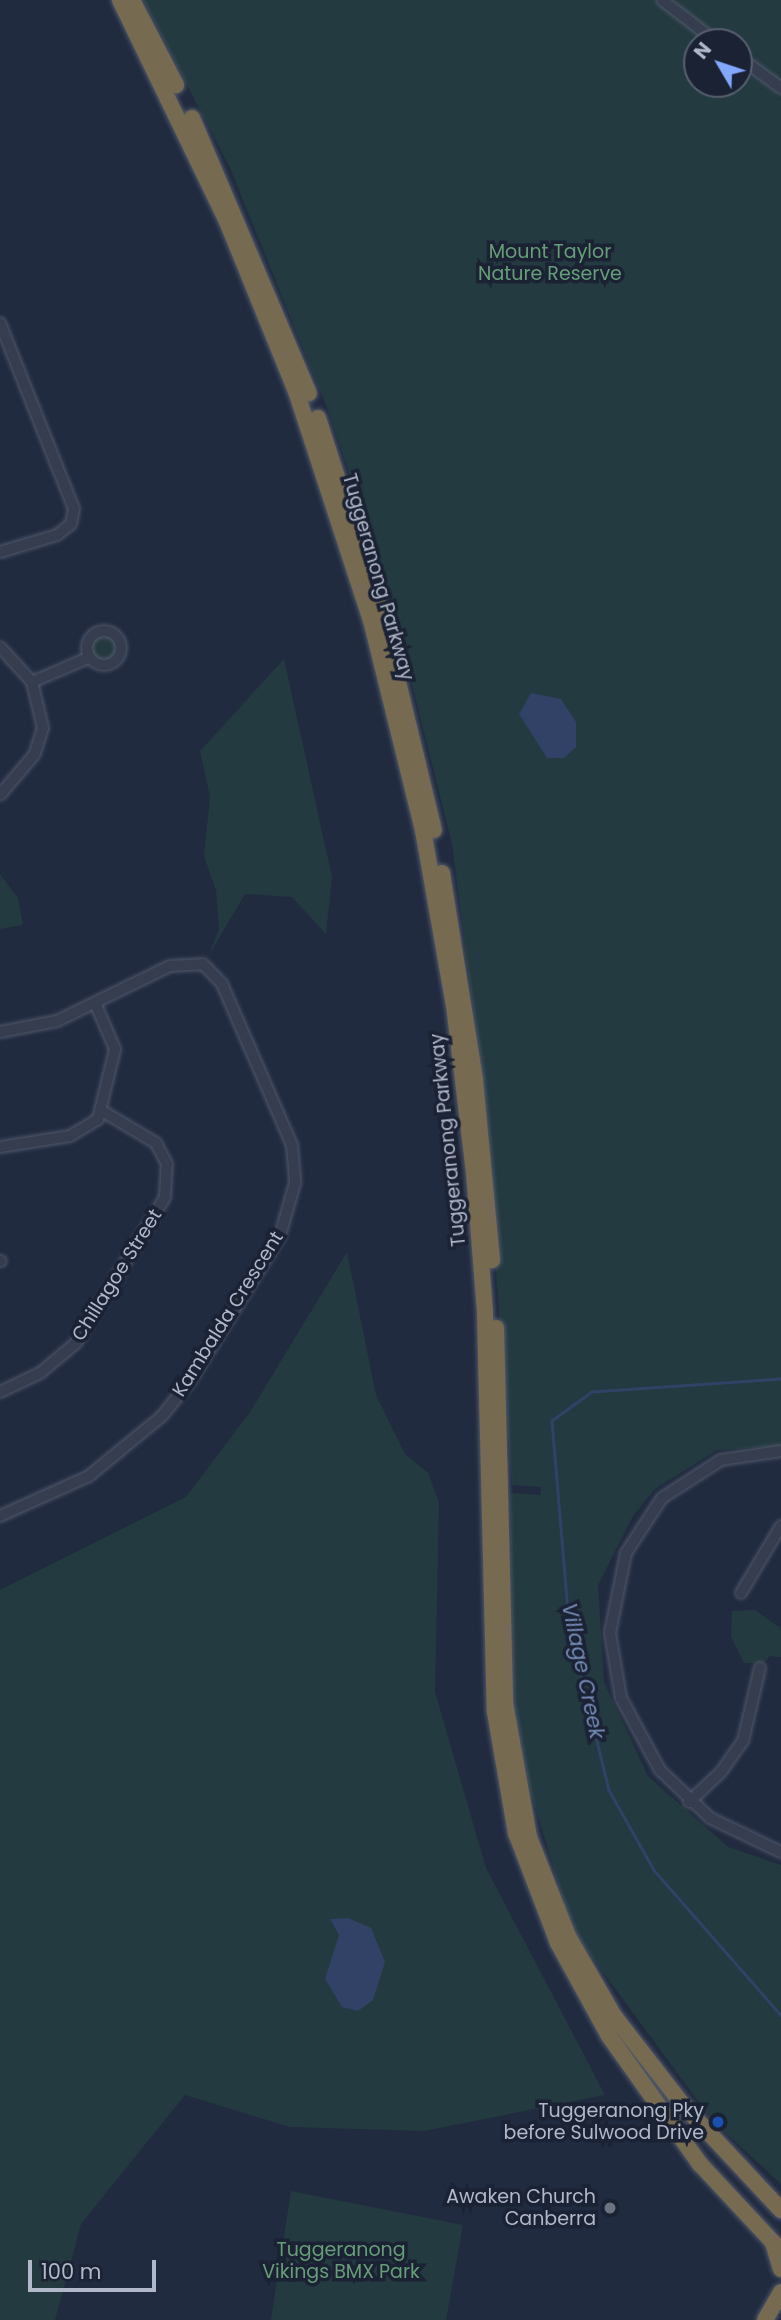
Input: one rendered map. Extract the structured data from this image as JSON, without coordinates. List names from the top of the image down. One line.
{"streets":{"highway":["Tuggeranong Parkway"],"street":["Chillagoe Street","Kambalda Crescent"]},"water":["Village Creek"],"parks":["Mount Taylor Nature Reserve","Tuggeranong Vikings BMX Park"],"places":["Tuggeranong Pky before Sulwood Drive","Awaken Church Canberra"],"scale_bar":"100 m","north":"top left"}
